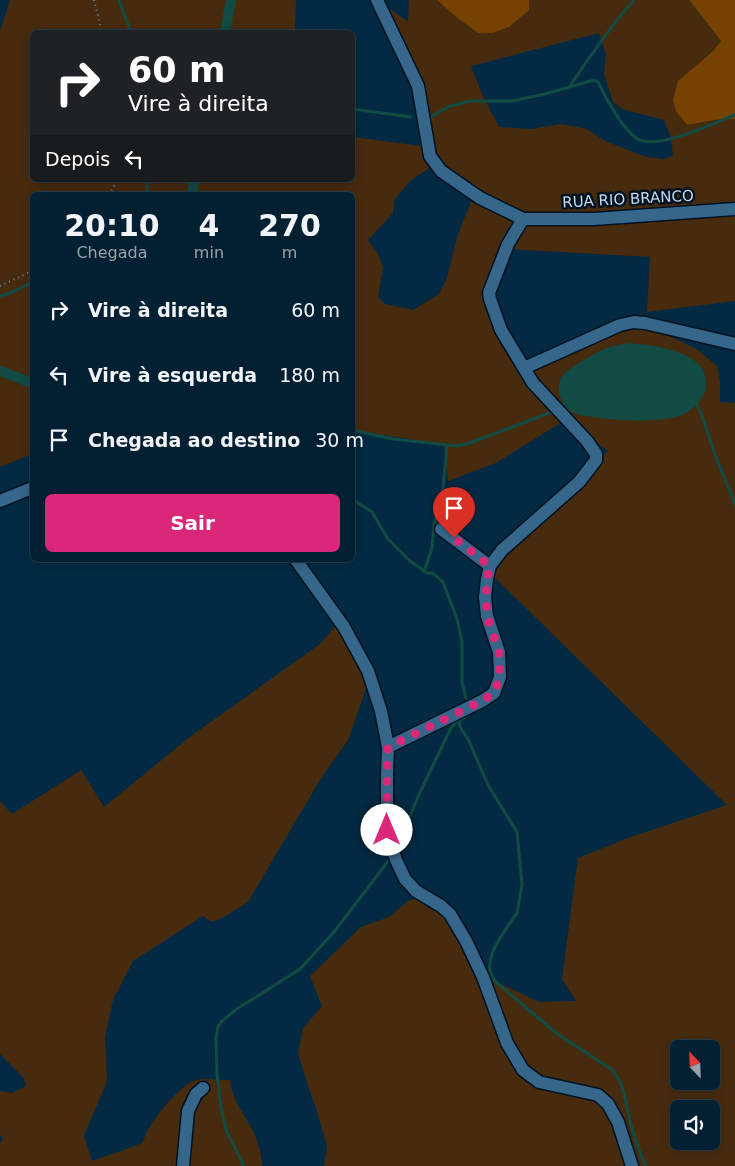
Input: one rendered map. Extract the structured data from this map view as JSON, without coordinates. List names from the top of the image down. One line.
{"streets":{"street":["RUA RIO BRANCO"]},"north":"top left","page":{"turn":["60 m","Vire à direita"],"then":"Depois","eta":["20:10","Chegada","4","min","270","m"],"list":[{"name":"Vire à direita","value":"60 m"},{"name":"Vire à esquerda","value":"180 m"},{"name":"Chegada ao destino","value":"30 m"}],"buttons":"Sair"}}
